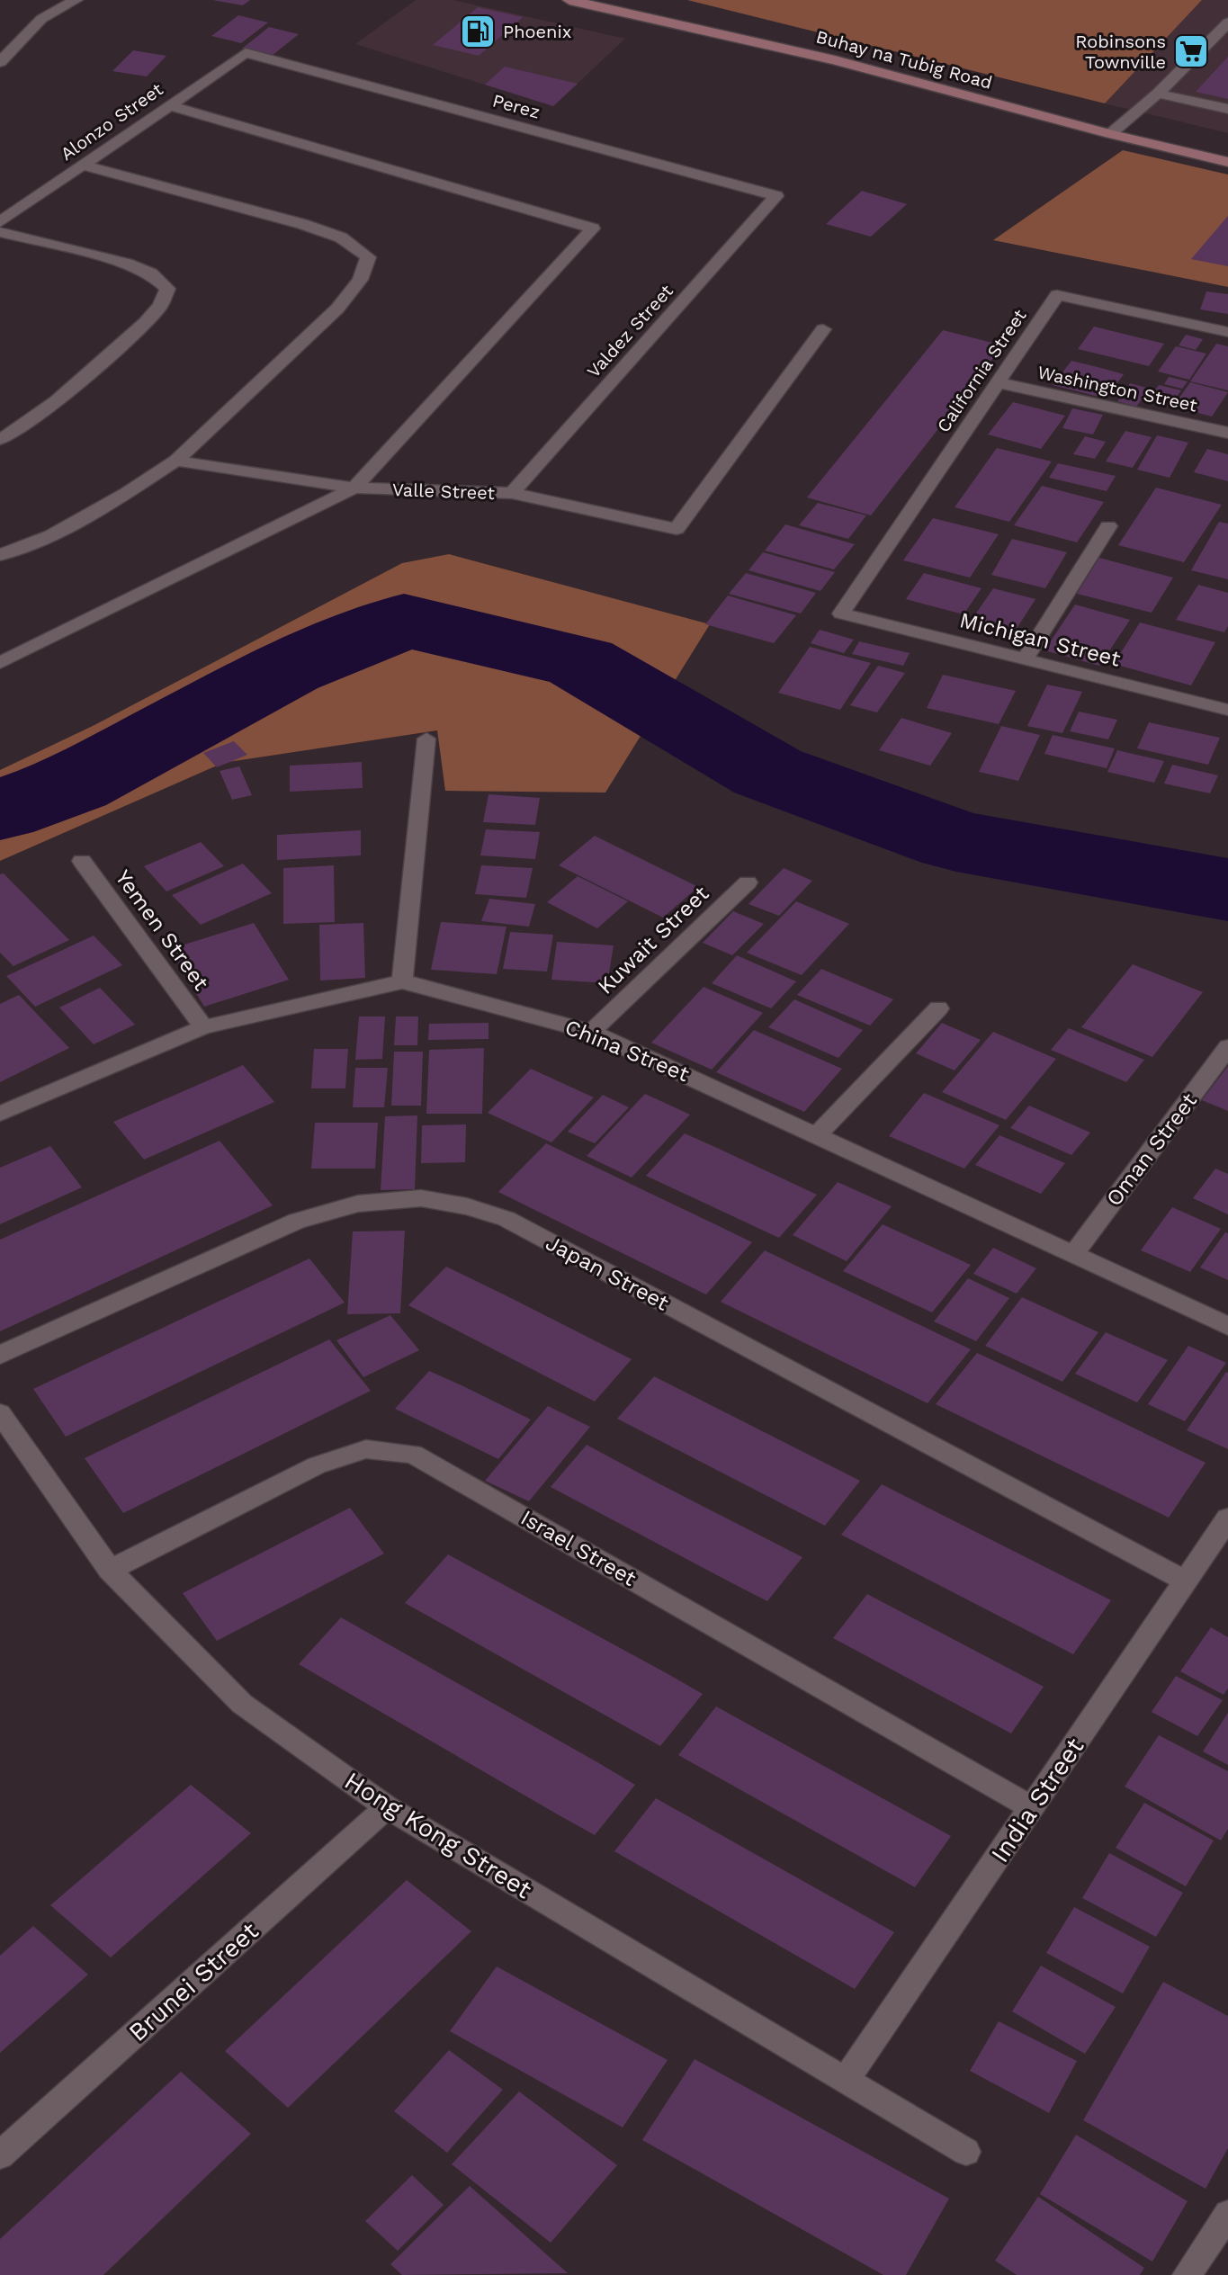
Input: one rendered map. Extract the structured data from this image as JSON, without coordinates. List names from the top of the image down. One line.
{"streets":{"main road":["Buhay na Tubig Road"],"street":["Perez","Alonzo Street","Valdez Street","California Street","Washington Street","Valle Street","Michigan Street","Yemen Street","Kuwait Street","China Street","Oman Street","Japan Street","Israel Street","India Street","Hong Kong Street","Brunei Street"]},"crossings":[["Perez","Alonzo Street"],["Perez","Valdez Street"],["Valdez Street","Valle Street"],["California Street","Washington Street"],["California Street","Michigan Street"],["Yemen Street","China Street"],["Kuwait Street","China Street"],["China Street","Oman Street"],["Japan Street","India Street"],["Israel Street","India Street"],["Israel Street","Hong Kong Street"],["India Street","Hong Kong Street"],["Hong Kong Street","Brunei Street"]],"places":{"fuel station":["Phoenix"],"supermarket":["Robinsons Townville"]}}
